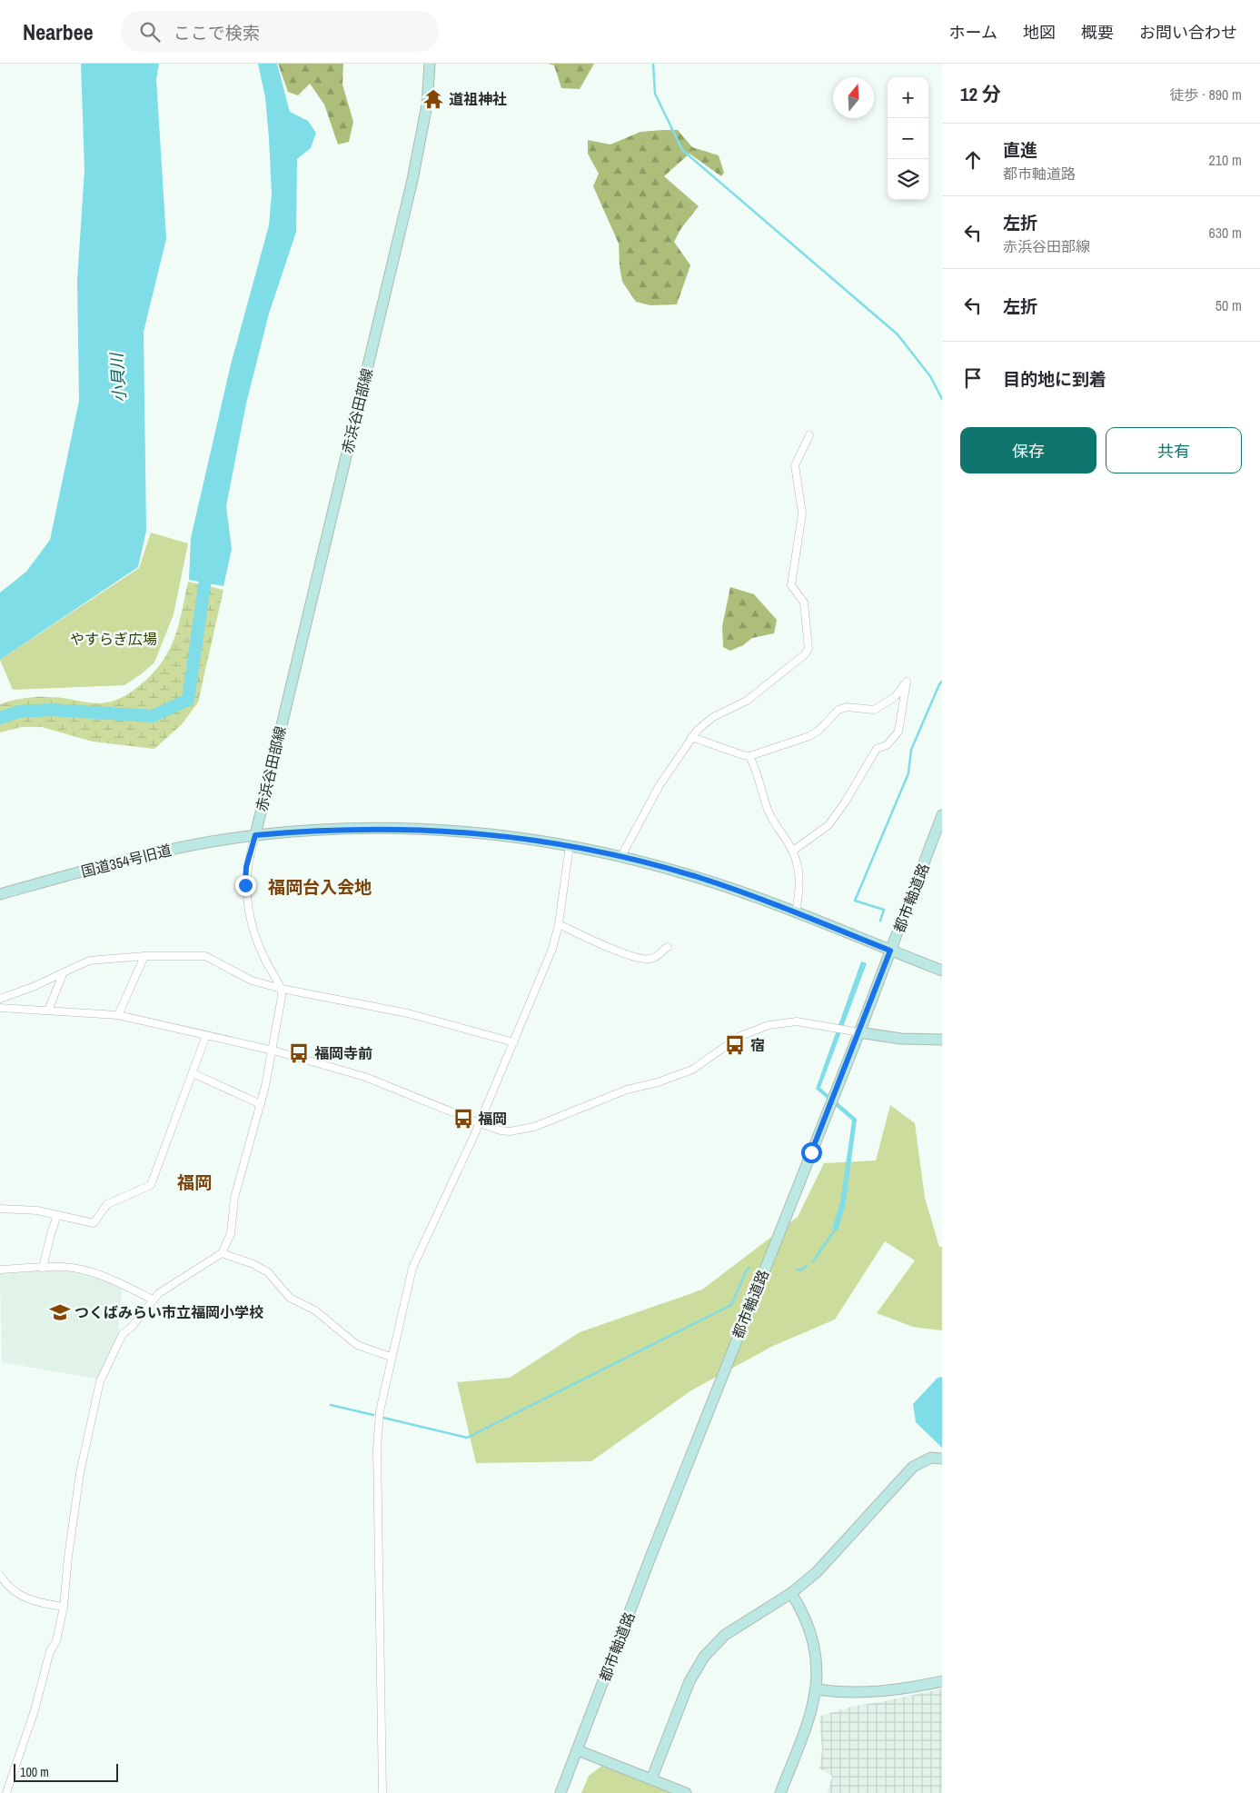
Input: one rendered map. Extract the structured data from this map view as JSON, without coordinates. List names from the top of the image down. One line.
{"streets":{"street":["赤浜谷田部線","国道354号旧道","都市軸道路"]},"crossings":[["赤浜谷田部線","国道354号旧道"],["赤浜谷田部線","都市軸道路"]],"districts":["福岡台入会地","福岡"],"water":["小貝川"],"parks":["やすらぎ広場"],"places":{"temple":["道祖神社"],"bus stop":["宿","福岡寺前","福岡"],"school or university":["つくばみらい市立福岡小学校"]},"scale_bar":"100 m","north":"top","page":{"header":"Nearbee","search":"ここで検索","nav":["ホーム","地図","概要","お問い合わせ"],"heading":["12 分","徒歩 · 890 m"],"map_buttons":["+","−"],"list":[["直進","都市軸道路","210 m"],["左折","赤浜谷田部線","630 m"],["左折","50 m"],"目的地に到着"],"buttons":["保存","共有"],"scale":"100 m"}}
